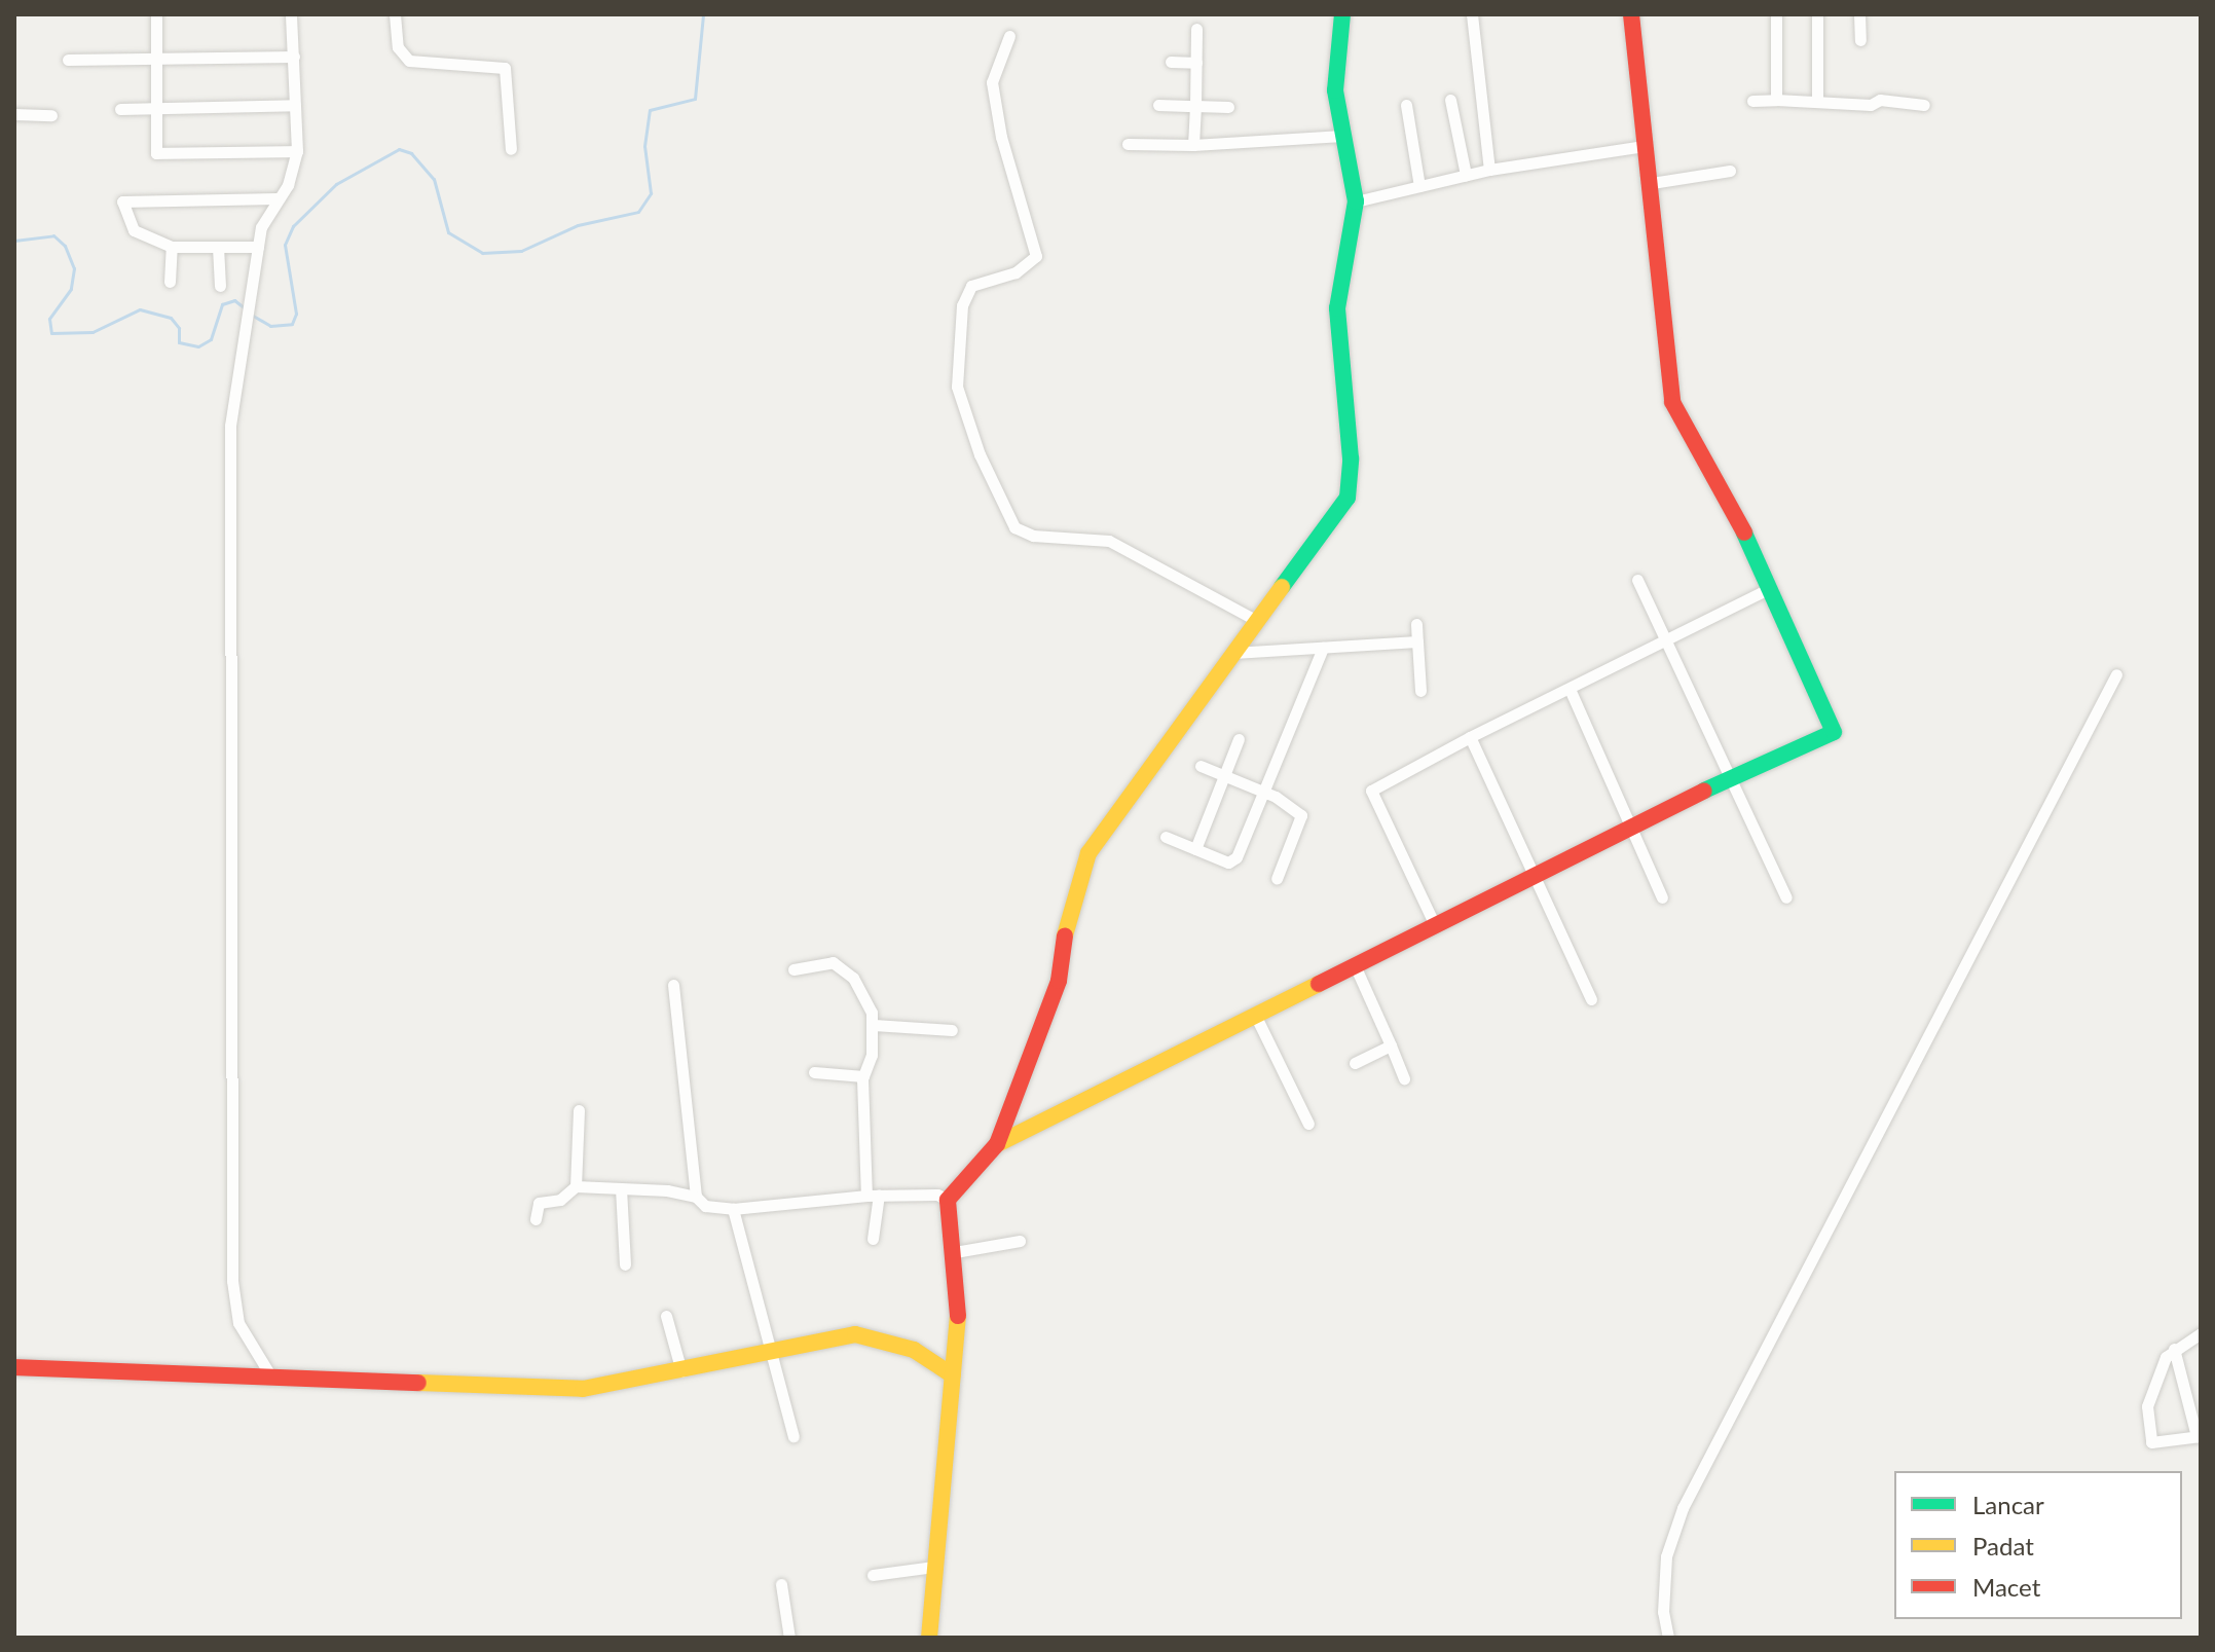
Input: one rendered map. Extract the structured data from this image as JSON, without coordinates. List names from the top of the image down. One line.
{"legend":["Lancar","Padat","Macet"]}
